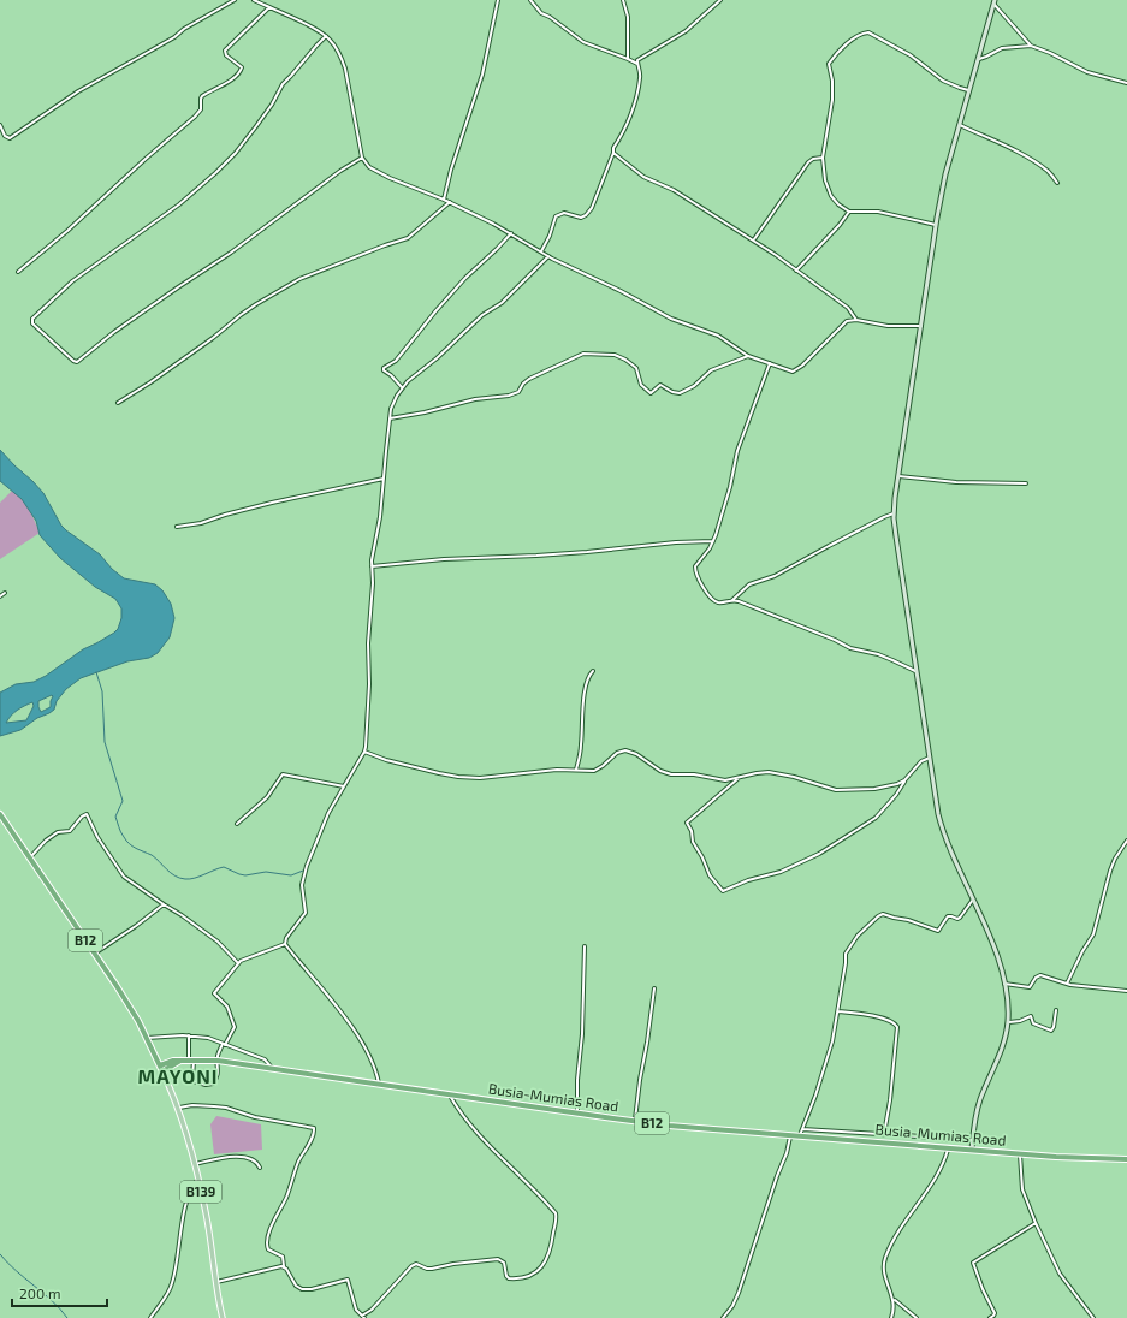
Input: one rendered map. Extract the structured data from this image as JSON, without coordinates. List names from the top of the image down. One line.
{"streets":{"highway":["B12","Busia-Mumias Road"],"main road":["B139"]},"crossings":[["B12","Busia-Mumias Road"],["B12","B139"],["Busia-Mumias Road","B139"]],"districts":["MAYONI"],"scale_bar":"200 m"}
